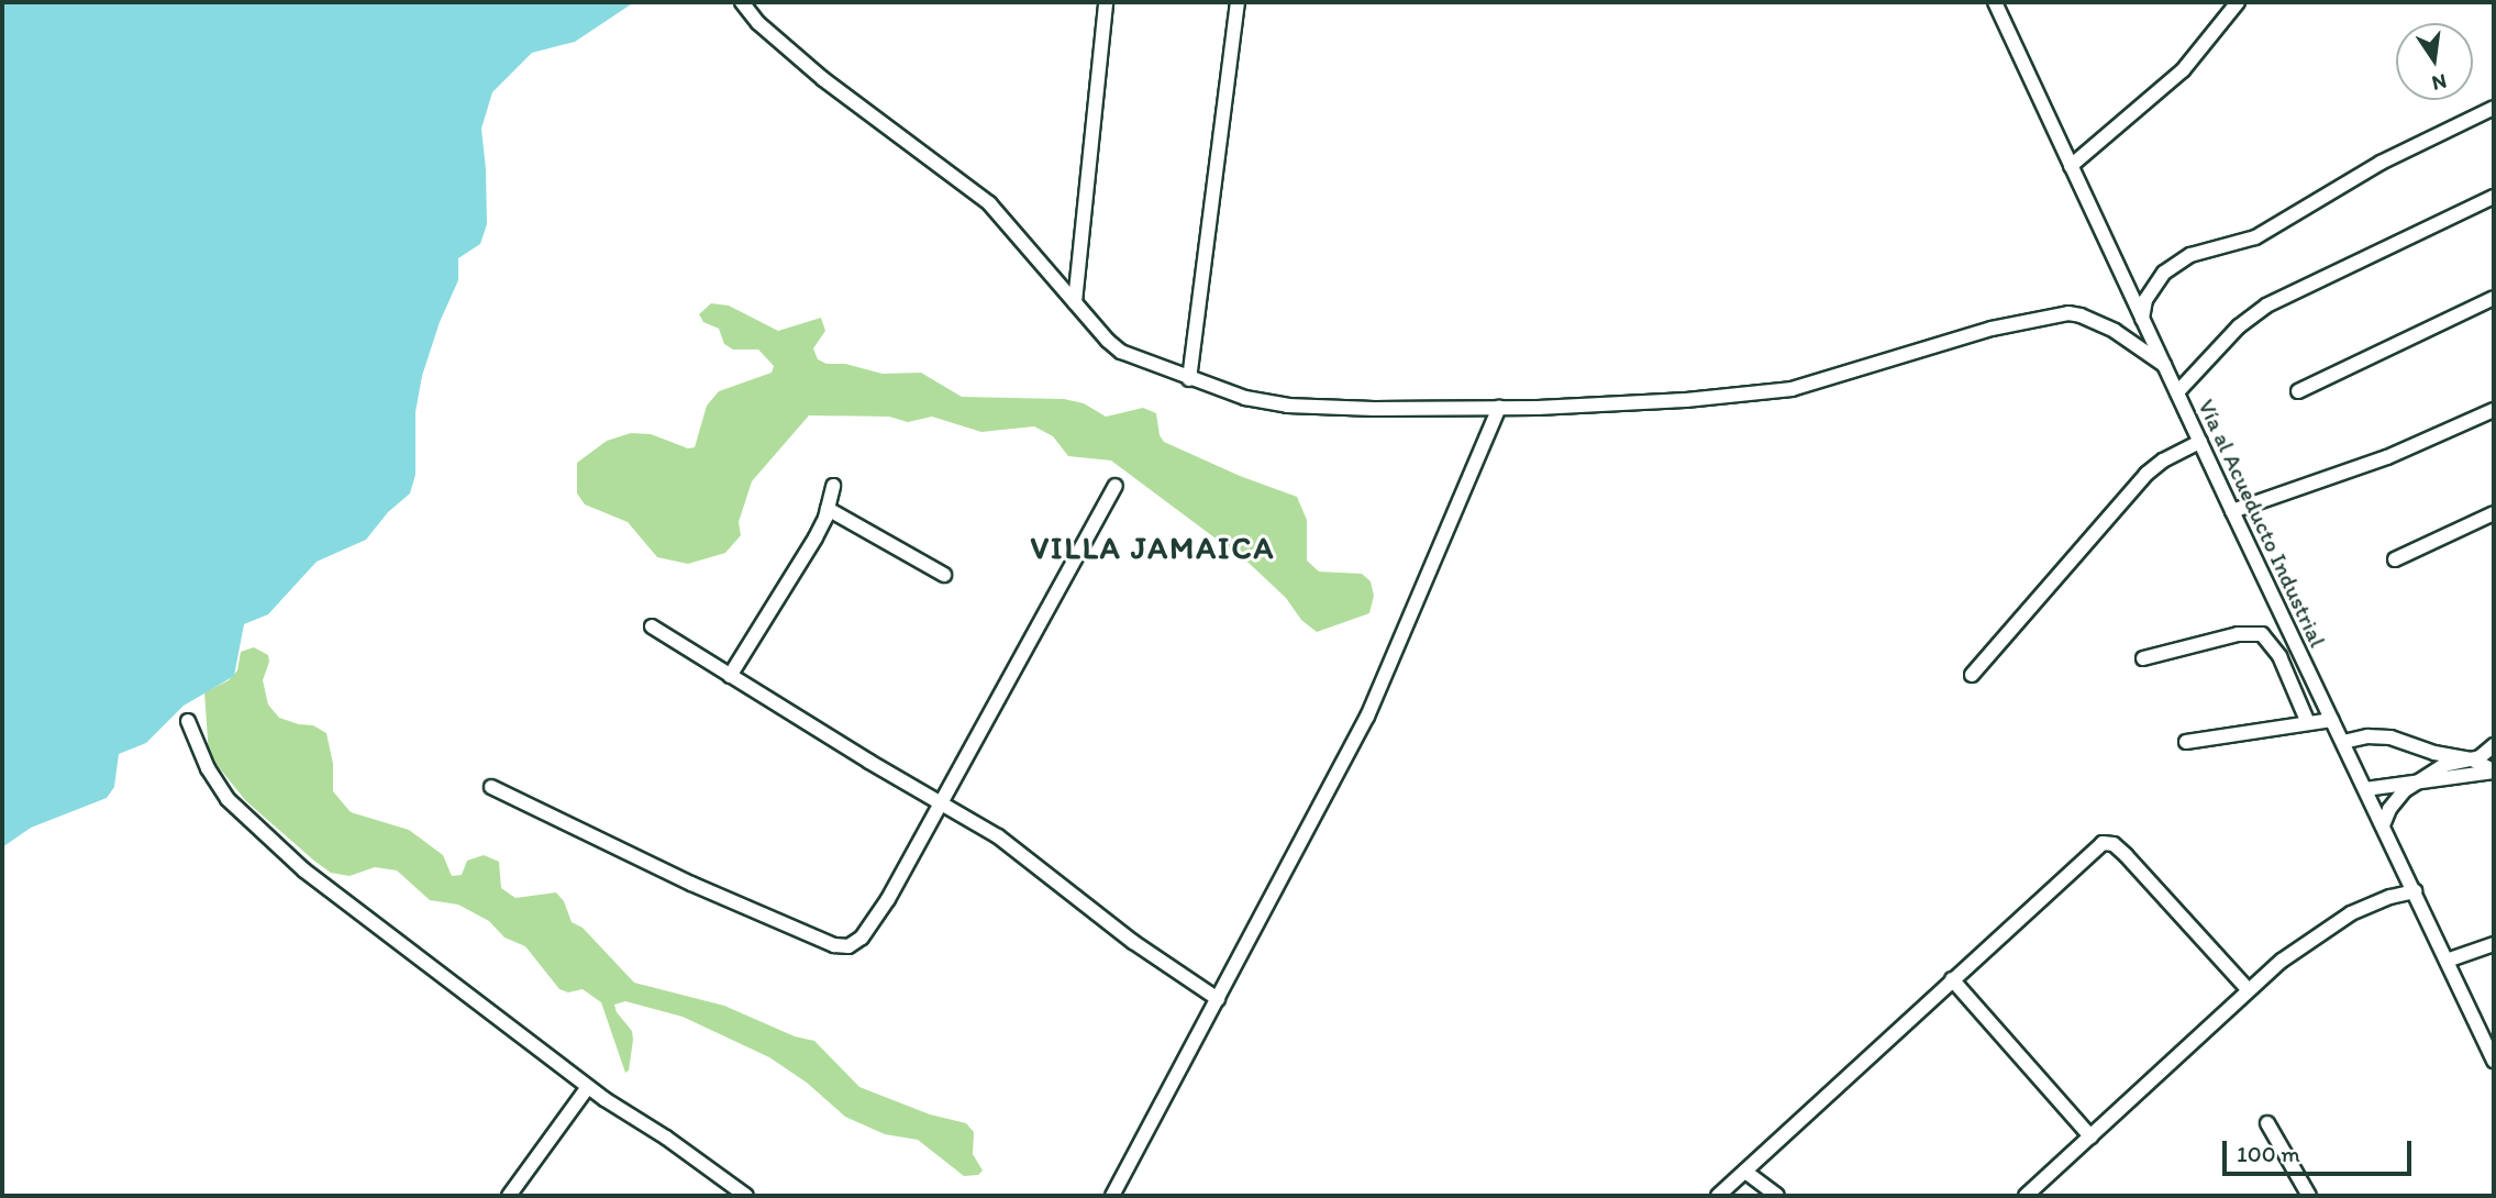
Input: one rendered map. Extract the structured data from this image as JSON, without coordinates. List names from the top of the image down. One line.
{"streets":{"street":["Vía al Acueducto Industrial"]},"districts":["VILLA JAMAICA"],"scale_bar":"100 m","north":"bottom"}
